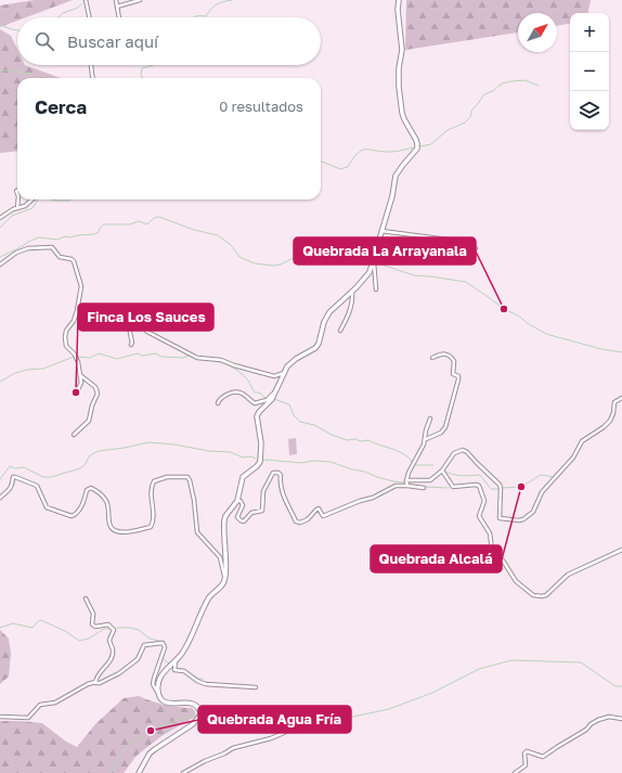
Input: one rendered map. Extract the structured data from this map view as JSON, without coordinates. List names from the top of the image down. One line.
{"places":["Quebrada La Arrayanala","Finca Los Sauces","Quebrada Alcalá","Quebrada Agua Fría"],"north":"top right","page":{"map_buttons":["+","−"],"search":"Buscar aquí","heading":["Cerca","0 resultados"]}}
